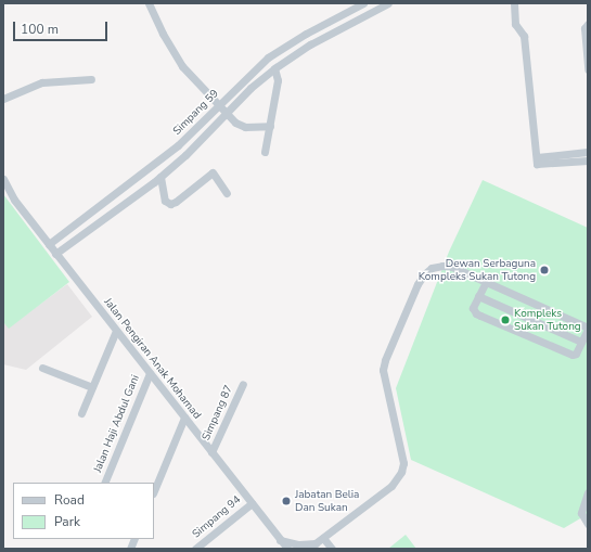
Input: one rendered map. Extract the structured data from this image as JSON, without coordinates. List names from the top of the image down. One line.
{"streets":{"street":["Simpang 59","Jalan Pengiran Anak Mohamad","Simpang 87","Jalan Haji Abdul Gani","Simpang 94"]},"crossings":[["Simpang 59","Jalan Pengiran Anak Mohamad"],["Jalan Pengiran Anak Mohamad","Simpang 87"],["Jalan Pengiran Anak Mohamad","Jalan Haji Abdul Gani"],["Jalan Pengiran Anak Mohamad","Simpang 94"]],"places":["Dewan Serbaguna Kompleks Sukan Tutong","Kompleks Sukan Tutong","Jabatan Belia Dan Sukan"],"legend":["Road","Park"],"scale_bar":"100 m"}
